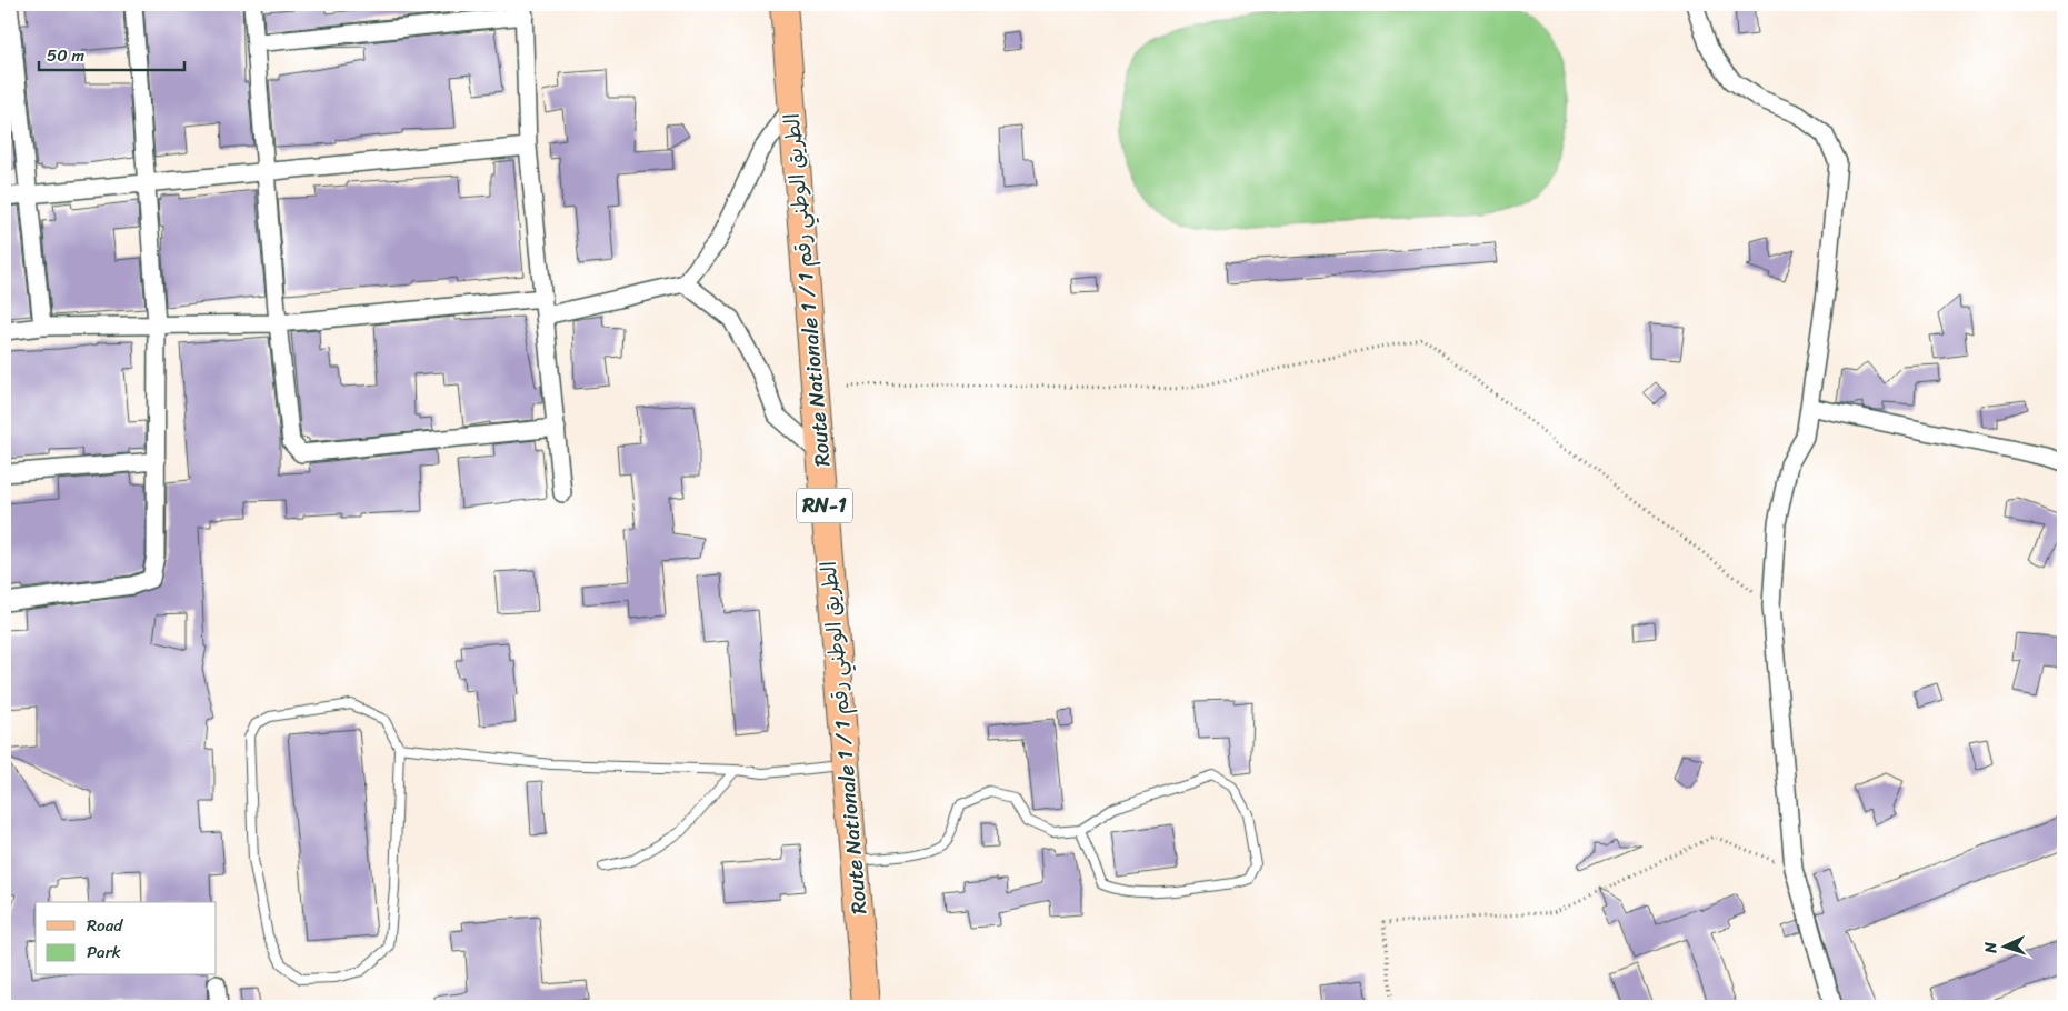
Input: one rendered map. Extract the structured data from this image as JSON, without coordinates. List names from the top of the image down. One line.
{"streets":{"main road":["Route Nationale 1 / الطريق الوطني رقم 1","RN-1"]},"legend":["Road","Park"],"scale_bar":"50 m","north":"left"}
